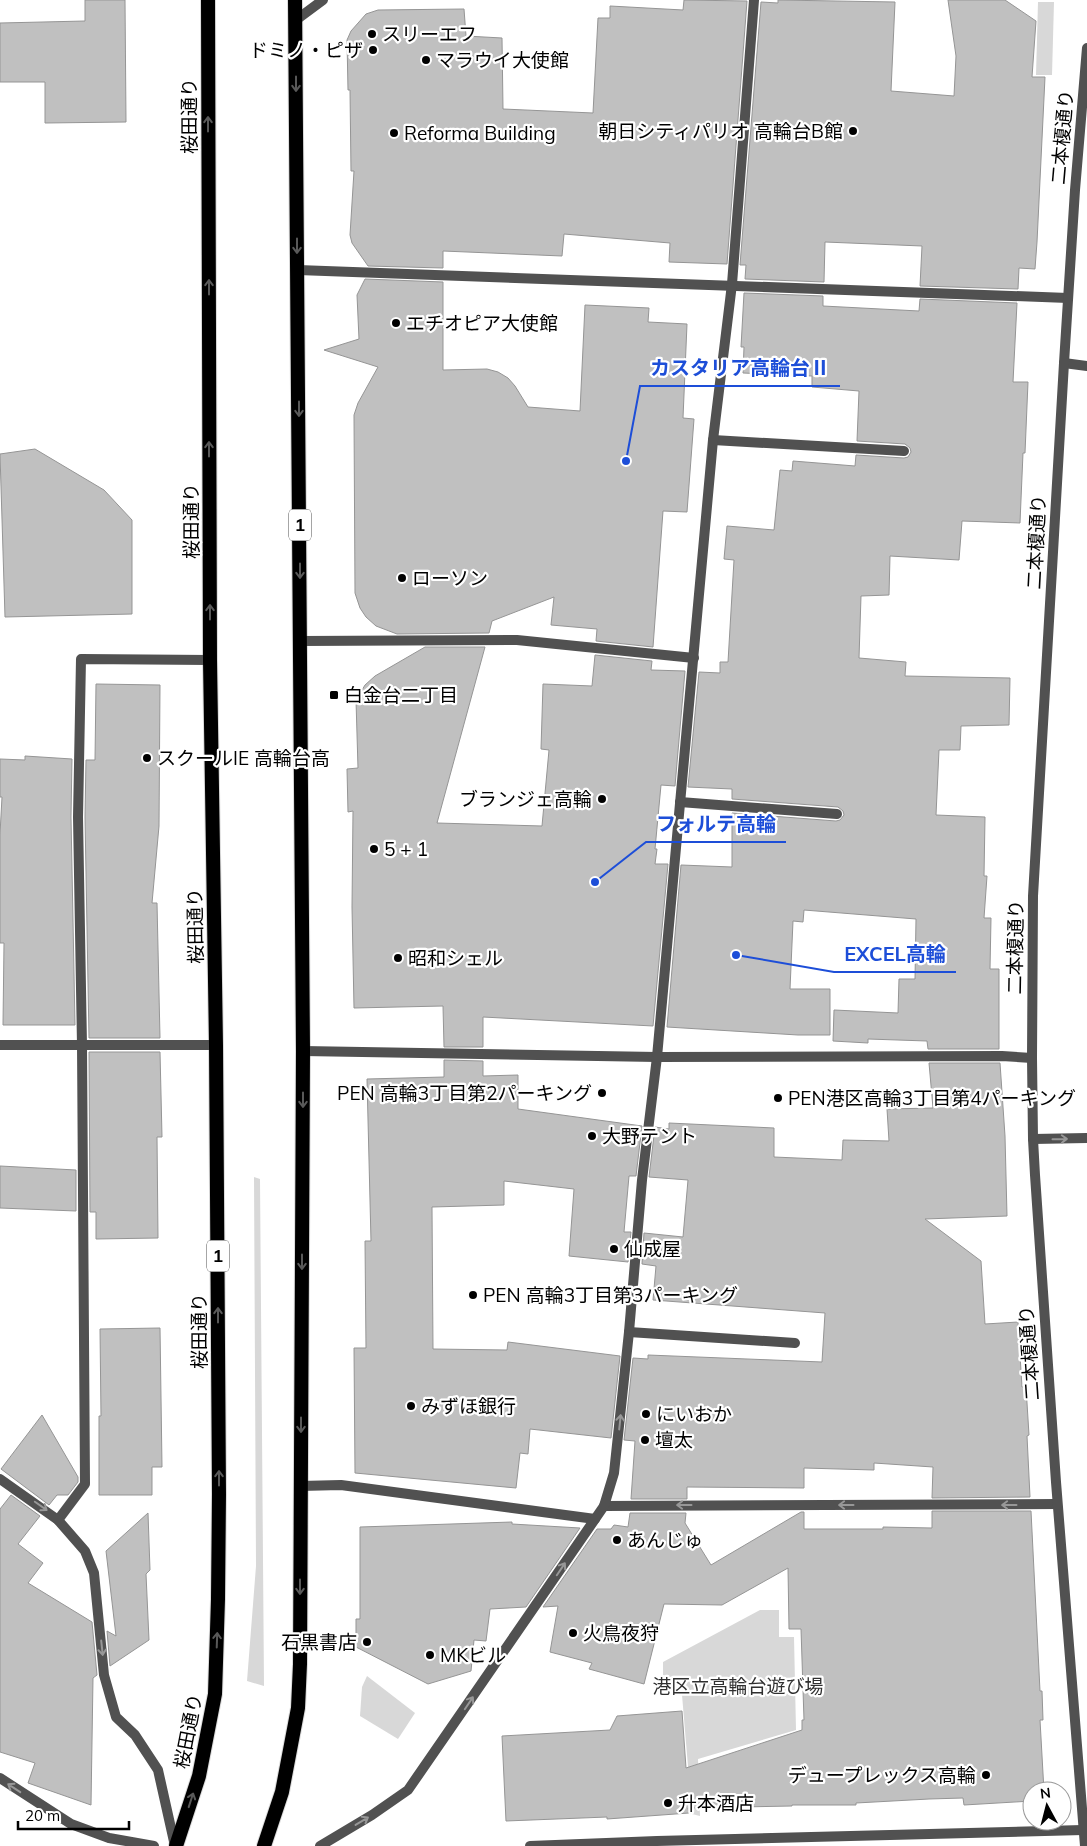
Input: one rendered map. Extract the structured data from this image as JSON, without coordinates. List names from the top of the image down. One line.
{"streets":{"highway":["桜田通り","1"],"street":["二本榎通り"]},"parks":["港区立高輪台遊び場"],"places":{"other":["スリーエフ","ドミノ・ピザ","マラウイ大使館","朝日シティパリオ 高輪台B館","Reforma Building","エチオピア大使館","カスタリア高輪台Ⅱ","ローソン","スクールIE 高輪台高","ブランジェ高輪","5 + 1","フォルテ高輪","EXCEL高輪","昭和シェル","PEN 高輪3丁目第2パーキング","PEN港区高輪3丁目第4パーキング","大野テント","仙成屋","PEN 高輪3丁目第3パーキング","みずほ銀行","にいおか","壇太","あんじゅ","火鳥夜狩","石黒書店","MKビル","デュープレックス高輪","升本酒店"],"transit":["白金台二丁目"]},"scale_bar":"20 m","north":"top"}
